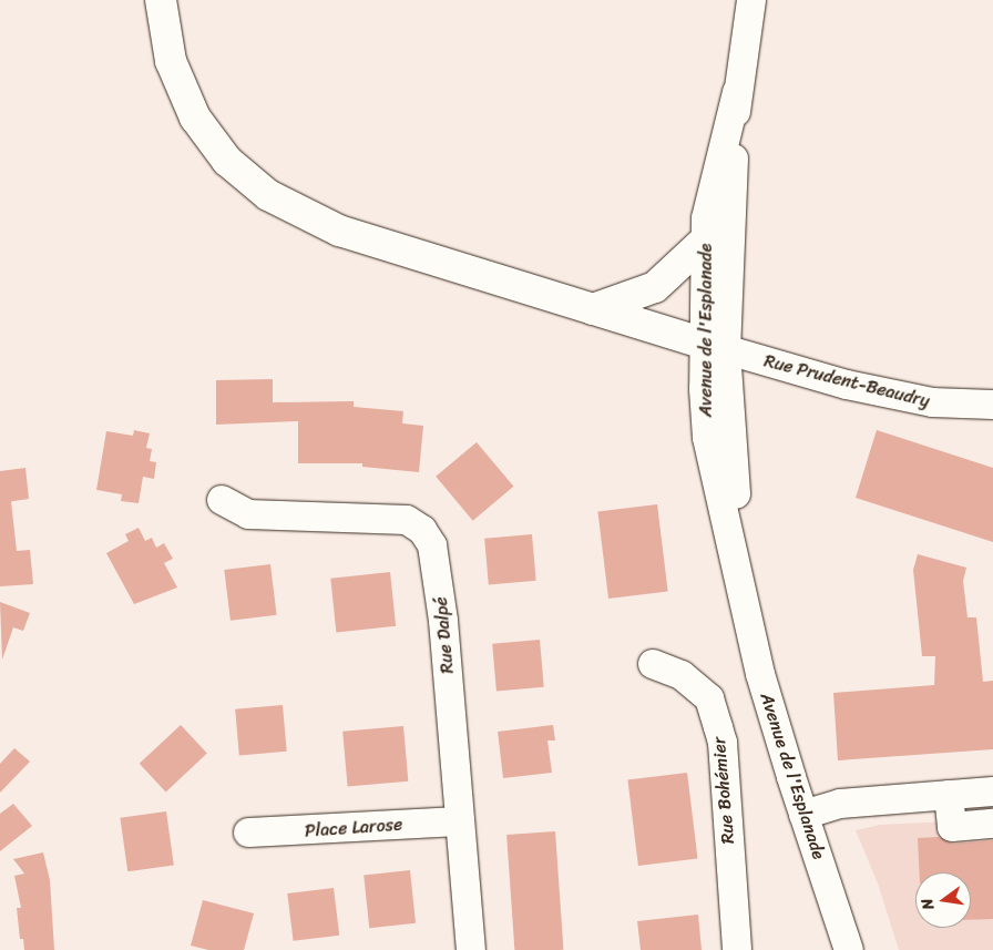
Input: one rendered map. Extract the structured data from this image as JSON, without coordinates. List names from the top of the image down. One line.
{"streets":{"street":["Avenue de l'Esplanade","Rue Prudent-Beaudry","Rue Dalpé","Rue Bohémier","Place Larose"]},"crossings":[["Avenue de l'Esplanade","Rue Prudent-Beaudry"],["Rue Dalpé","Place Larose"]],"north":"left"}
